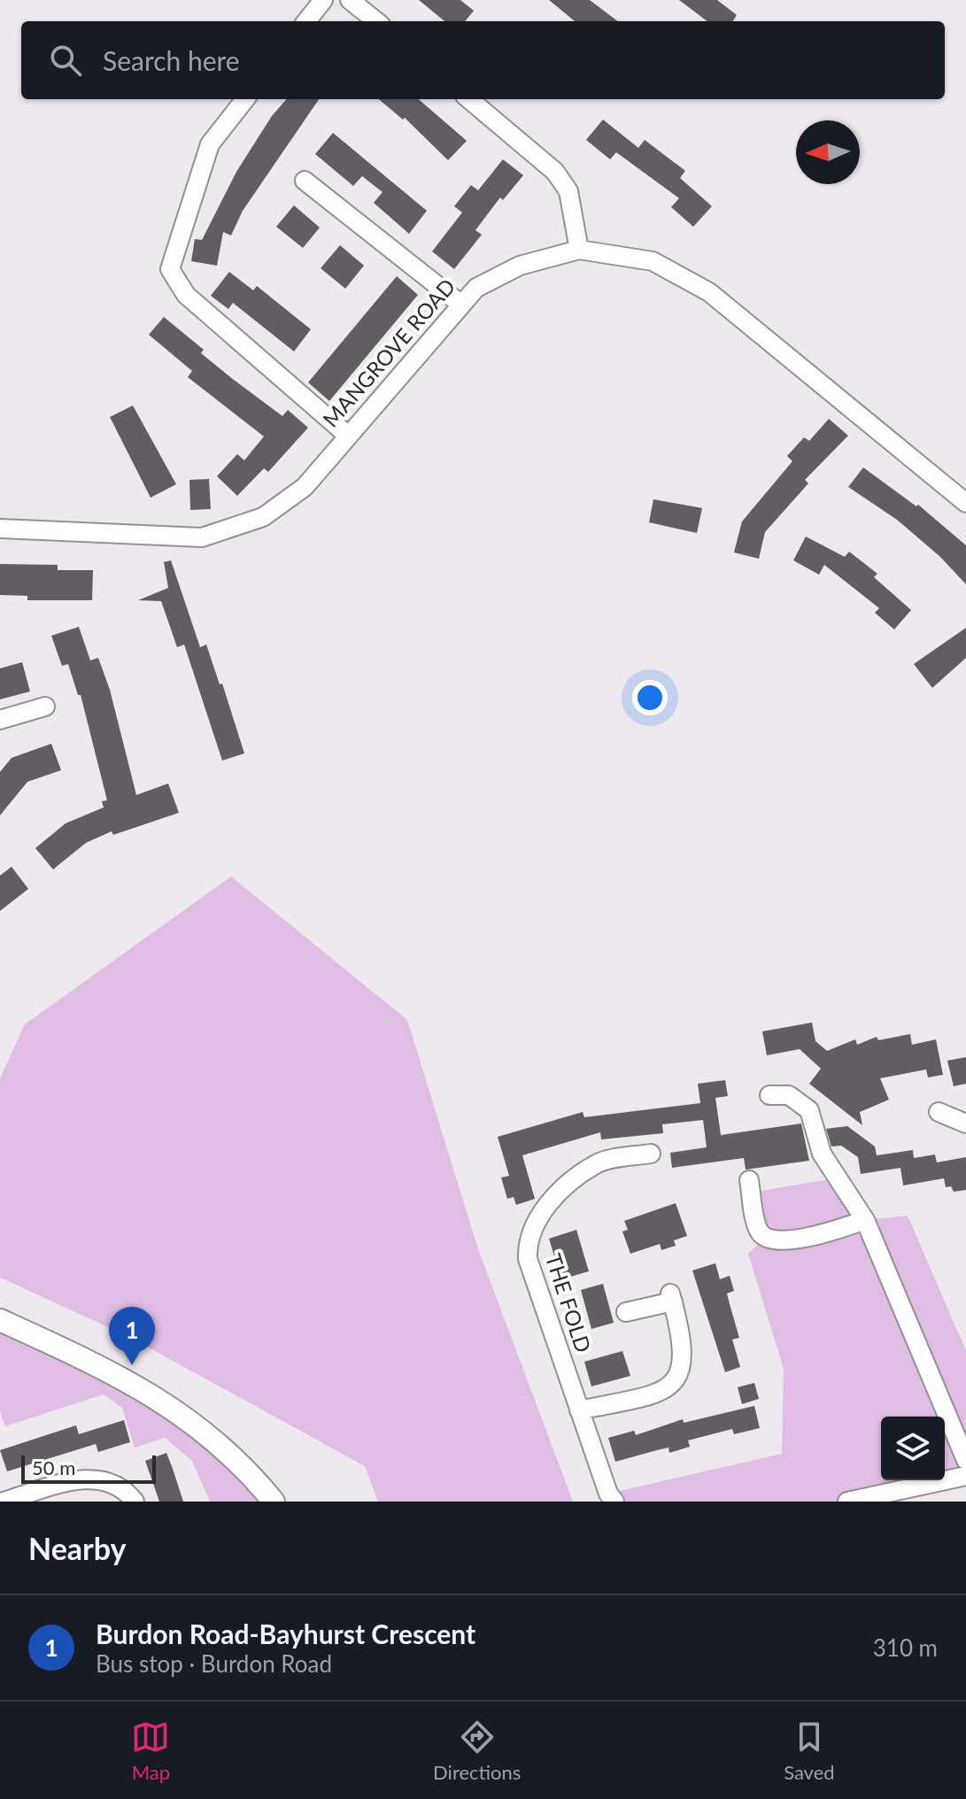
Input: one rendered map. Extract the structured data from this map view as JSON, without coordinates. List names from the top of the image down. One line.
{"streets":{"street":["MANGROVE ROAD","THE FOLD"]},"scale_bar":"50 m","north":"left","page":{"search":"Search here","pins":"1","scale":"50 m","heading":"Nearby","list":[{"mark":"1","name":"Burdon Road-Bayhurst Crescent","note":"Bus stop · Burdon Road","value":"310 m"}],"nav":["Map","Directions","Saved"]}}
